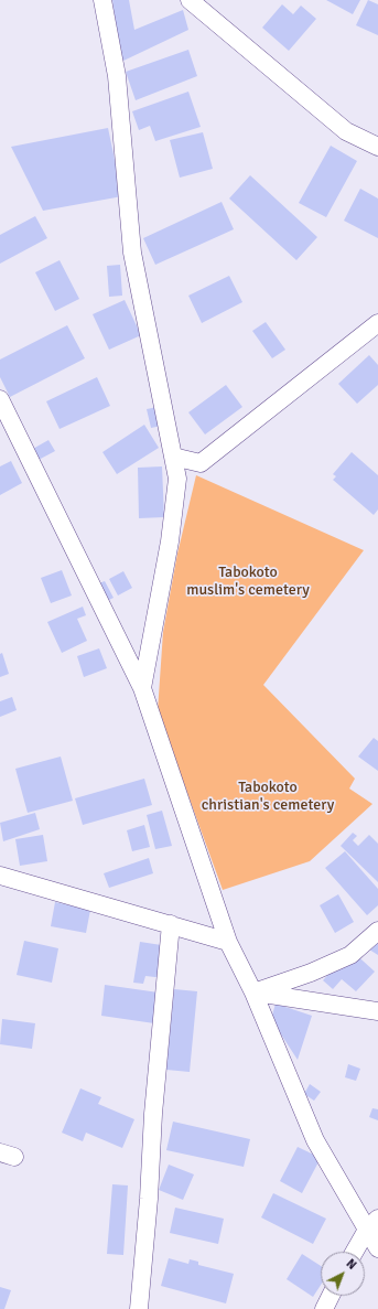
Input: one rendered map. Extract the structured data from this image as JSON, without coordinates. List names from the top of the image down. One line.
{"parks":["Tabokoto muslim's cemetery","Tabokoto christian's cemetery"],"north":"top right"}
